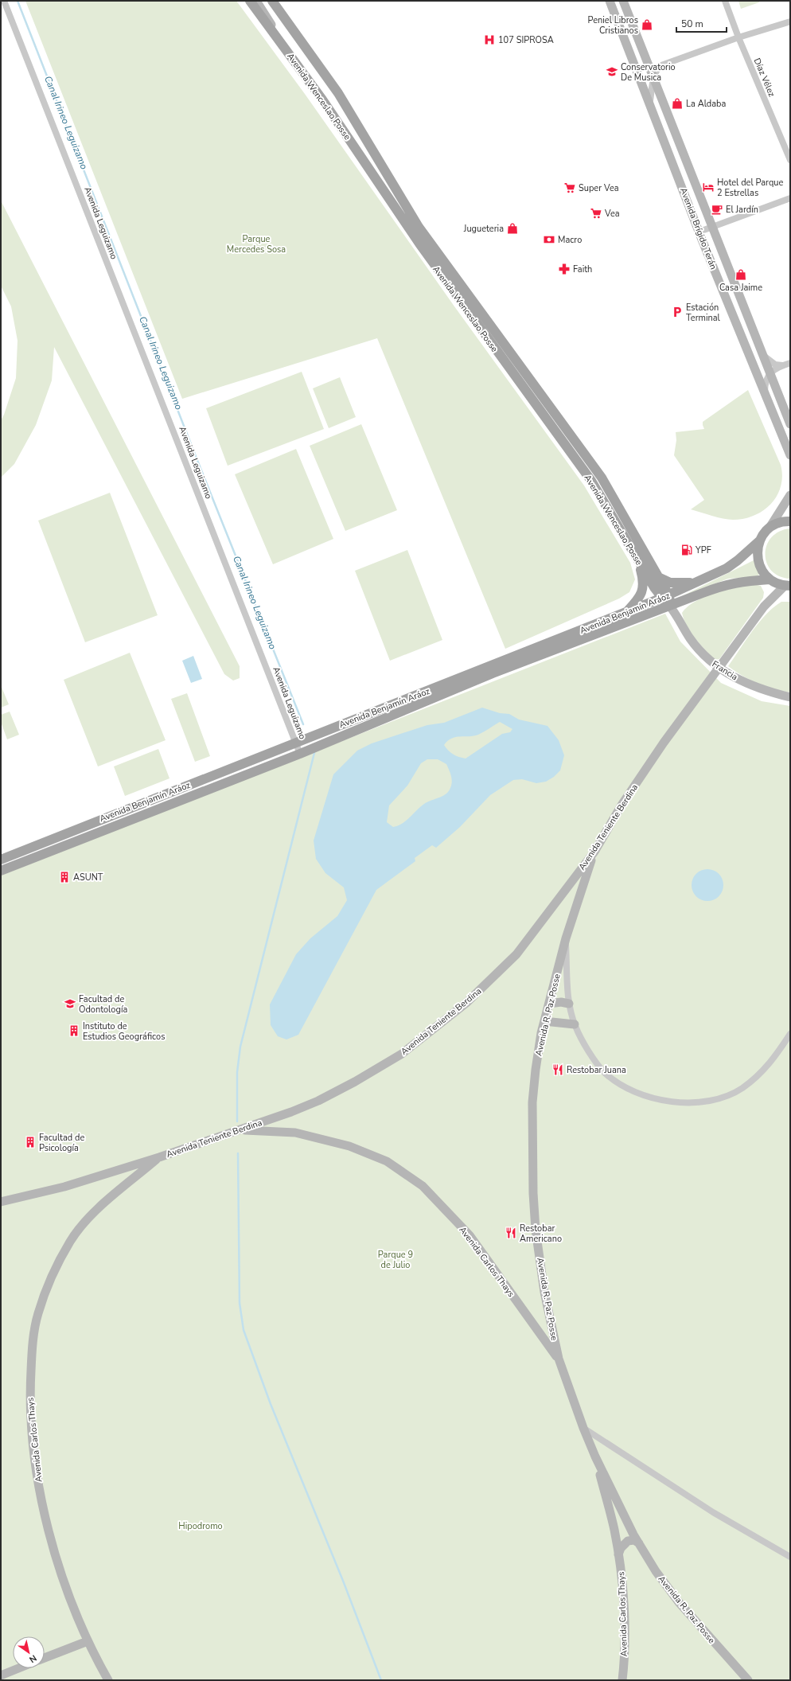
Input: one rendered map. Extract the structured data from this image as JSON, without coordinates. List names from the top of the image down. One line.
{"streets":{"main road":["Avenida Wenceslao Posse","Avenida Benjamín Aráoz"],"street":["Díaz Vélez","Avenida Leguizamo","Avenida Brígido Terán","Francia","Avenida Teniente Berdina","Avenida R. Paz Posse","Avenida Carlos Thays"]},"crossings":[["Avenida Wenceslao Posse","Avenida Benjamín Aráoz"],["Avenida Wenceslao Posse","Francia"],["Avenida Leguizamo","Avenida Benjamín Aráoz"],["Francia","Avenida Teniente Berdina"],["Avenida Teniente Berdina","Avenida R. Paz Posse"],["Avenida Teniente Berdina","Avenida Carlos Thays"],["Avenida R. Paz Posse","Avenida Carlos Thays"]],"water":["Canal Irineo Leguizamo"],"parks":["Parque Mercedes Sosa","Parque 9 de Julio","Hipodromo"],"places":{"shop":["Peniel Libros Cristianos","La Aldaba","Jugueteria","Casa Jaime"],"hospital":["107 SIPROSA"],"school or university":["Conservatorio De Musica","Facultad de Odontología"],"hotel":["Hotel del Parque 2 Estrellas"],"supermarket":["Super Vea","Vea"],"cafe":["El Jardín"],"bank":["Macro"],"pharmacy":["Faith"],"parking":["Estación Terminal"],"fuel station":["YPF"],"building":["ASUNT","Instituto de Estudios Geográficos","Facultad de Psicología"],"restaurant":["Restobar Juana","Restobar Americano"]},"scale_bar":"50 m","north":"bottom right"}
